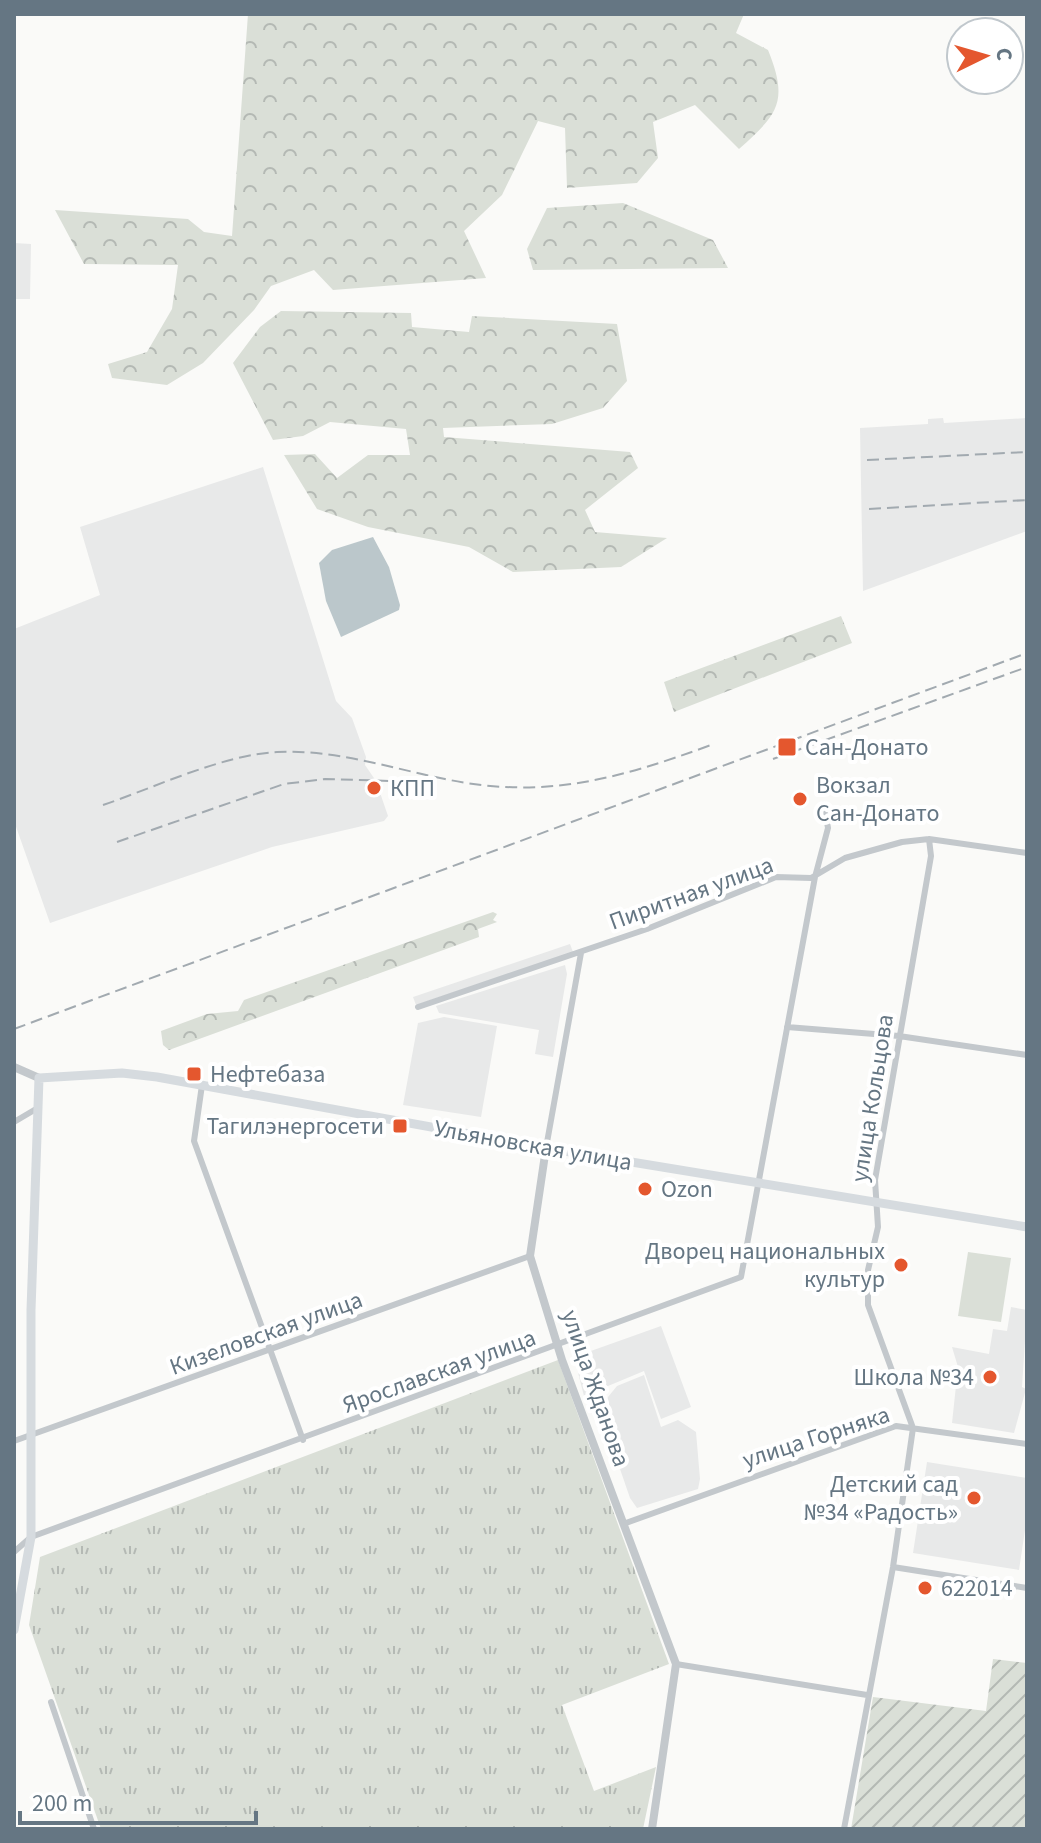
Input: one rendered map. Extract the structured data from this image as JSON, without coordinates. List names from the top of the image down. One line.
{"streets":{"main road":["Ульяновская улица"],"street":["Пиритная улица","улица Кольцова","Кизеловская улица","Ярославская улица","улица Жданова","улица Горняка"]},"crossings":[["Пиритная улица","улица Кольцова"],["Пиритная улица","Ярославская улица"],["Пиритная улица","улица Жданова"],["улица Кольцова","Ульяновская улица"],["улица Кольцова","улица Горняка"],["Ульяновская улица","Ярославская улица"],["Ульяновская улица","улица Жданова"],["Кизеловская улица","улица Жданова"],["Ярославская улица","улица Жданова"],["улица Жданова","улица Горняка"]],"places":{"transit":["Сан-Донато","Нефтебаза","Тагилэнергосети"],"other":["КПП","Вокзал Сан-Донато","Ozon","Дворец национальных культур","Школа №34","Детский сад №34 «Радость»","622014"]},"scale_bar":"200 m","north":"right"}
